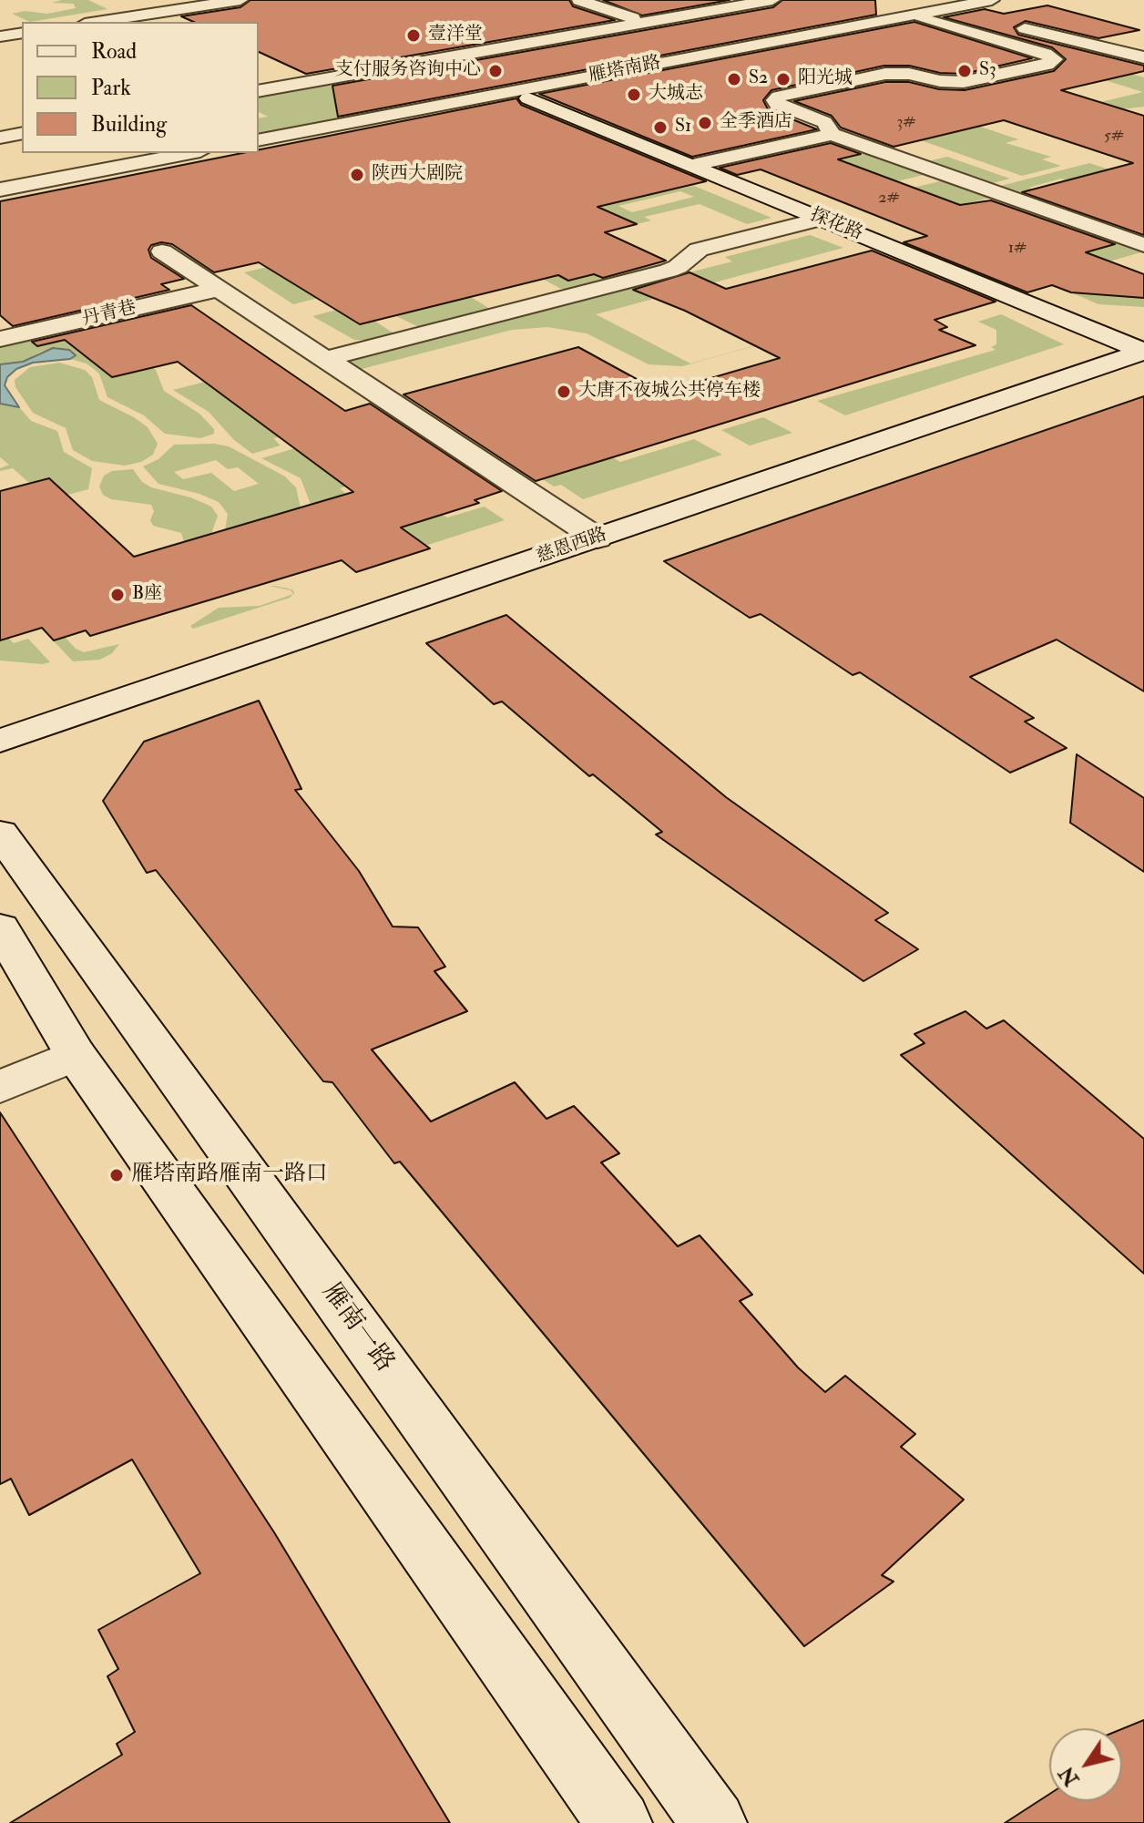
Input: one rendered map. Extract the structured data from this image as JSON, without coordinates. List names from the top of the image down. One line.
{"streets":{"street":["雁塔南路","探花路","丹青巷","慈恩西路","雁南一路"]},"crossings":[["探花路","慈恩西路"]],"places":["壹洋堂","支付服务咨询中心","S3","S2","阳光城","大城志","全季酒店","S1","陕西大剧院","大唐不夜城公共停车楼","B座","雁塔南路雁南一路口"],"house_numbers":["3#","5#","2#","1#"],"legend":["Road","Park","Building"],"north":"bottom left"}
